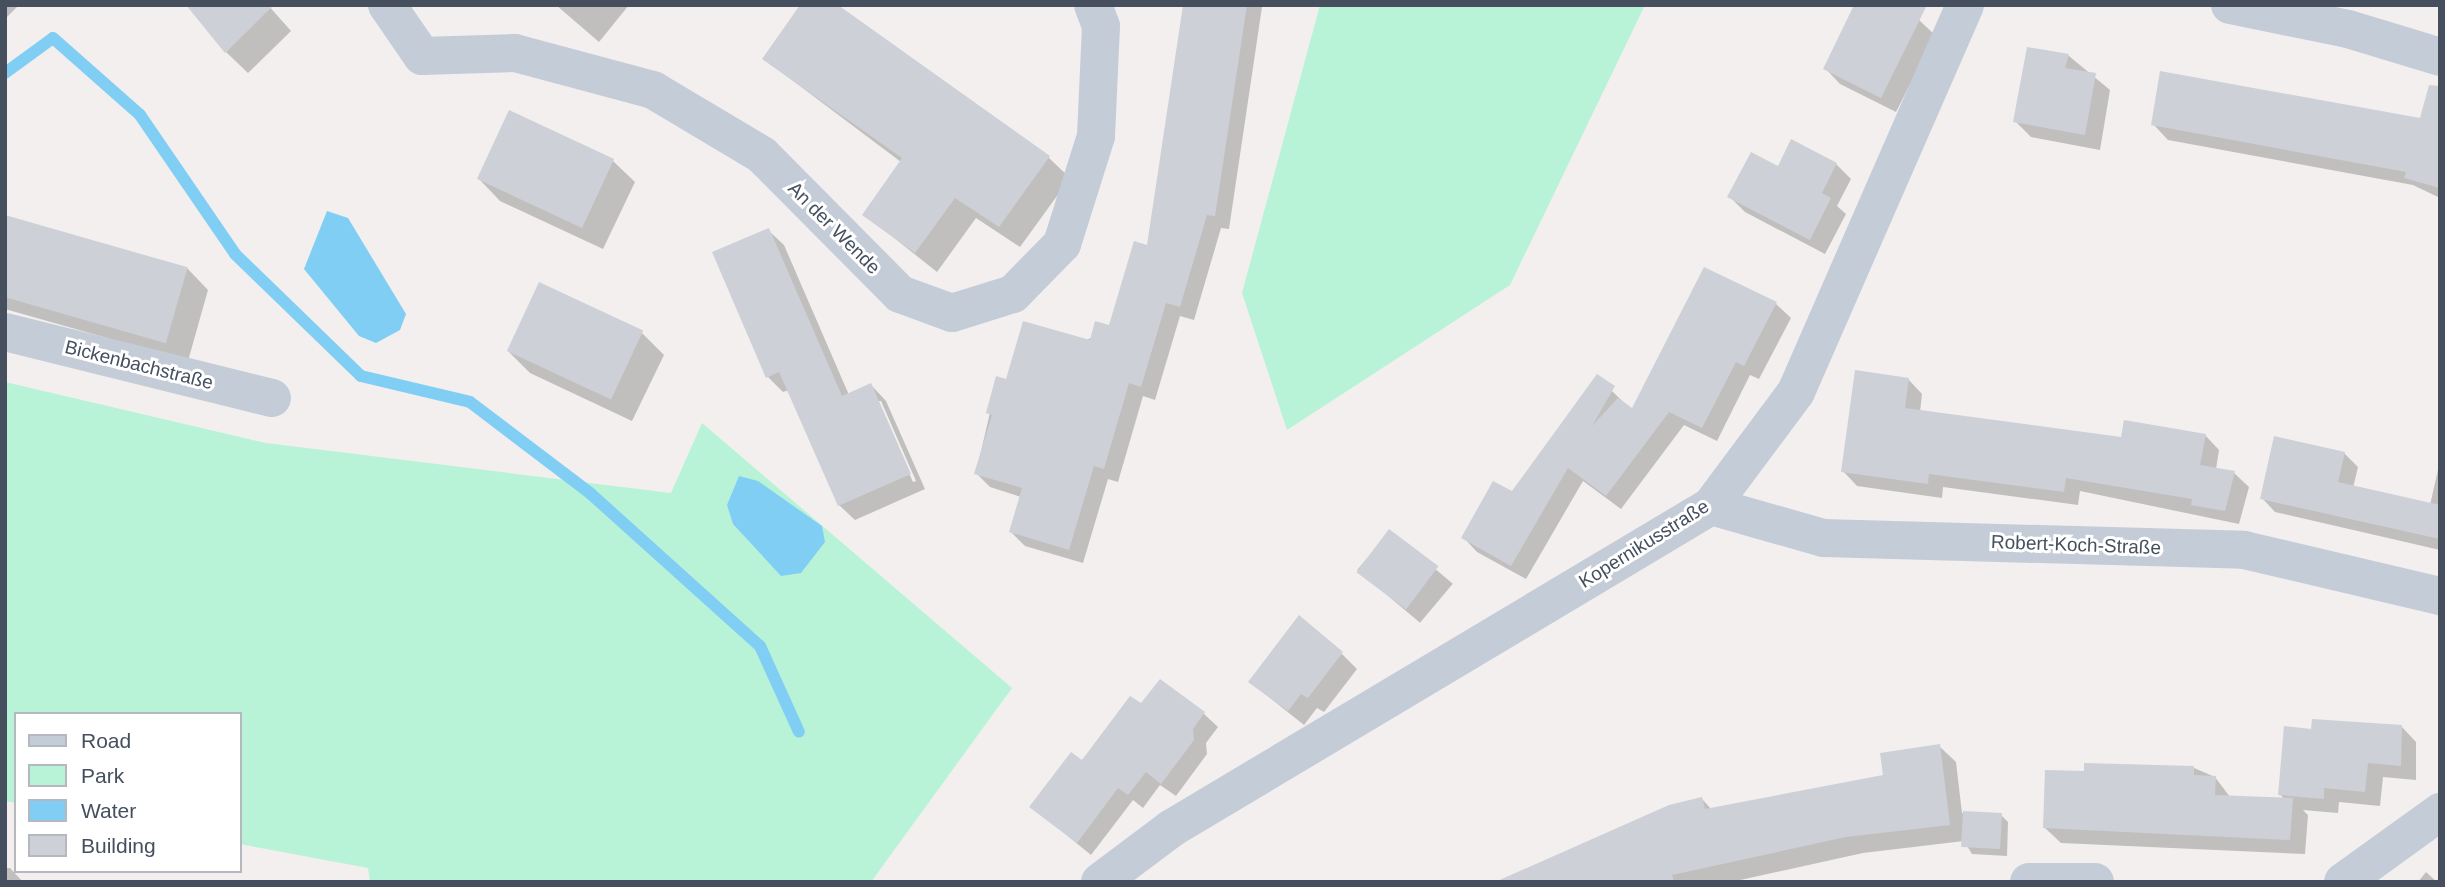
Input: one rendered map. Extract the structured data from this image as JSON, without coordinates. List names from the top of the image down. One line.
{"streets":{"street":["An der Wende","Bickenbachstraße","Kopernikusstraße","Robert-Koch-Straße"]},"crossings":[["Kopernikusstraße","Robert-Koch-Straße"]],"legend":["Road","Park","Water","Building"]}
